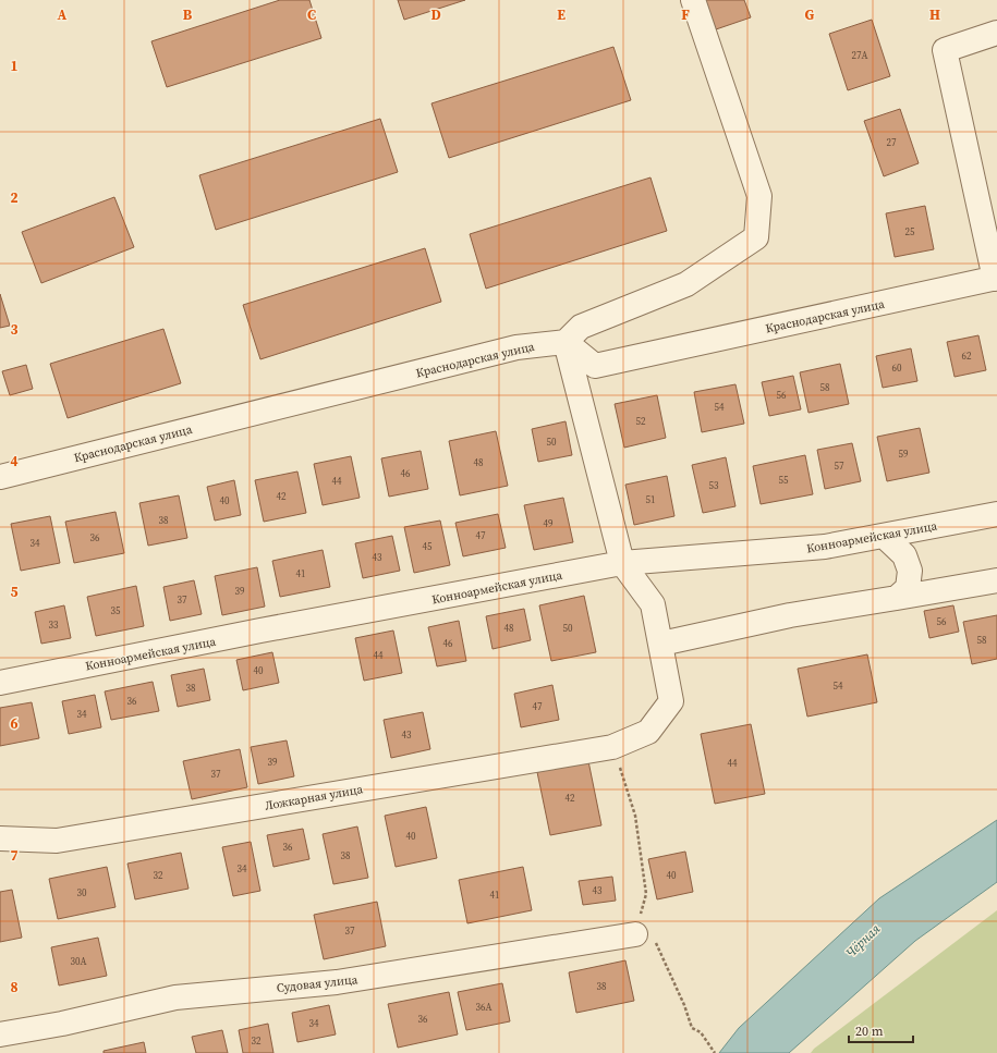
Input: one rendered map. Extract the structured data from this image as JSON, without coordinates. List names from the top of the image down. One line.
{"streets":{"street":["Краснодарская улица","Конноармейская улица","Ложкарная улица","Судовая улица"]},"crossings":[["Конноармейская улица","Ложкарная улица"]],"water":["Чёрная"],"house_numbers":["27А","27","25","62","60","58","56","54","52","50","59","48","57","46","55","44","53","42","51","40","38","49","47","36","34","45","43","41","39","37","35","56","33","48","50","58","46","44","40","54","38","36","47","34","43","39","44","37","42","40","36","38","34","32","40","43","30","41","37","30А","38","36А","36","34","32"],"scale_bar":"20 m","grid":{"columns":["A","B","C","D","E","F","G","H"],"rows":["1","2","3","4","5","6","7","8"]}}
